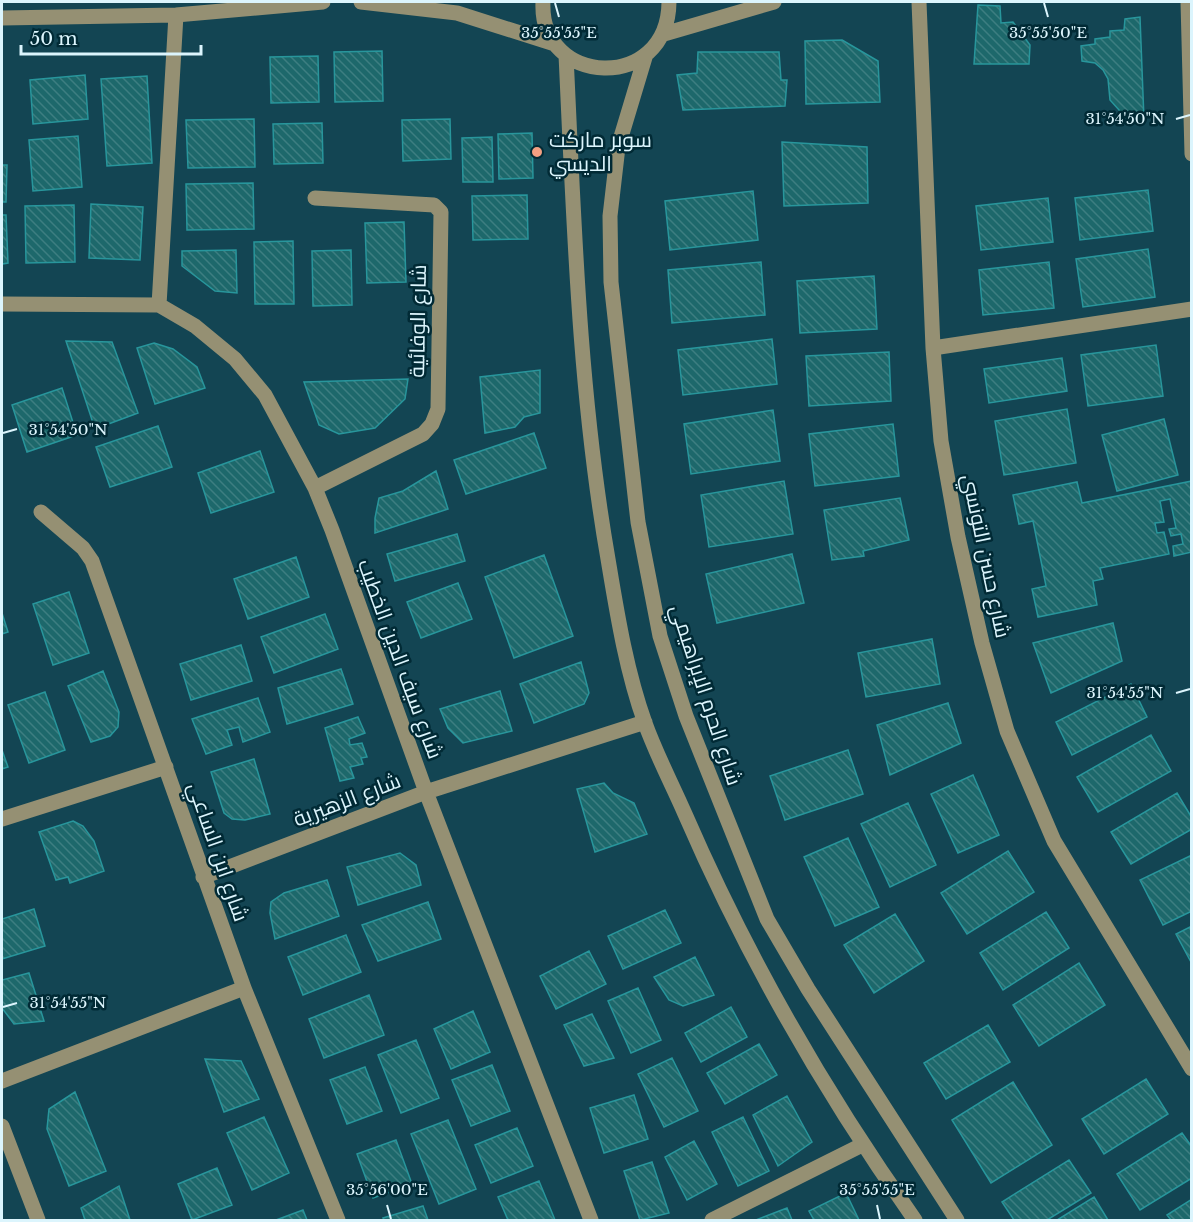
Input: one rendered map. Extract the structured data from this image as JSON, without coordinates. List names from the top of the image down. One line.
{"streets":{"street":["شارع الوفائية","شارع حسن التونسي","شارع سيف الدين الخطيب","شارع الحرم الإبراهيمي","شارع الزهيرية","شارع ابن الساعي"]},"crossings":[["شارع الوفائية","شارع سيف الدين الخطيب"],["شارع سيف الدين الخطيب","شارع الزهيرية"],["شارع الزهيرية","شارع ابن الساعي"]],"places":["سوبر ماركت الديسي"],"scale_bar":"50 m","coordinates":["35°55'55\"E","35°55'50\"E","31°54'50\"N","31°54'55\"N","35°56'00\"E"]}
